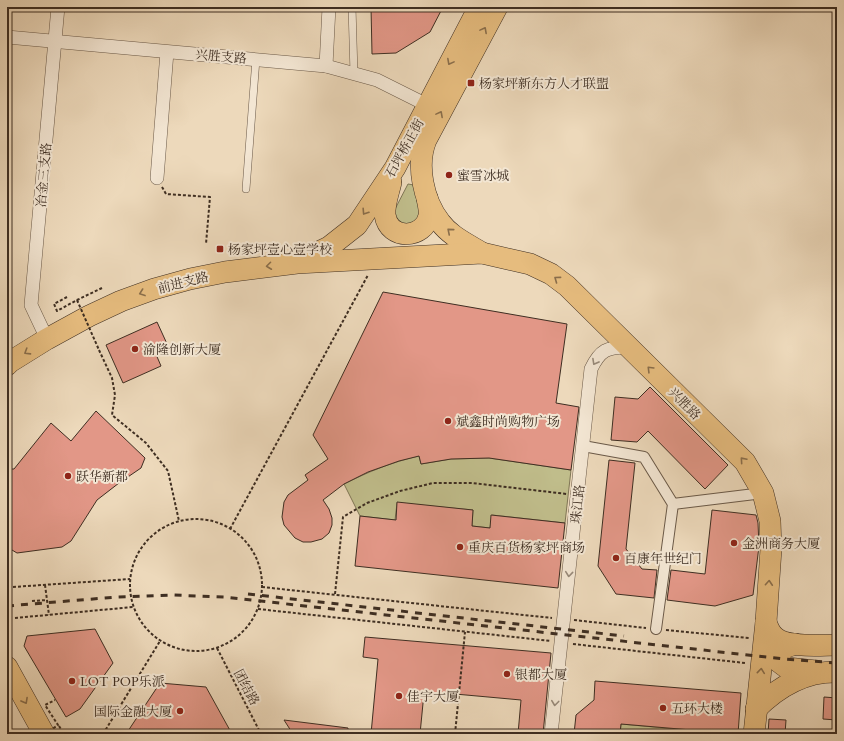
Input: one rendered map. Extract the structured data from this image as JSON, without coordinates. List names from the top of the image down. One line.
{"streets":{"main road":["石坪桥正街","前进支路","兴胜路"],"street":["兴胜支路","冶金三支路","珠江路"],"path":["团结路"]},"crossings":[["兴胜支路","石坪桥正街"],["兴胜支路","冶金三支路"],["石坪桥正街","前进支路"],["石坪桥正街","兴胜路"],["冶金三支路","前进支路"],["前进支路","兴胜路"],["兴胜路","珠江路"]],"one_way":["前进支路","兴胜路"],"places":{"transit":["杨家坪新东方人才联盟","杨家坪壹心壹学校"],"other":["蜜雪冰城","渝隆创新大厦","斌鑫时尚购物广场","跃华新都","金洲商务大厦","重庆百货杨家坪商场","百康年世纪门","银都大厦","LOT POP乐派","佳宇大厦","五环大楼","国际金融大厦"]}}
